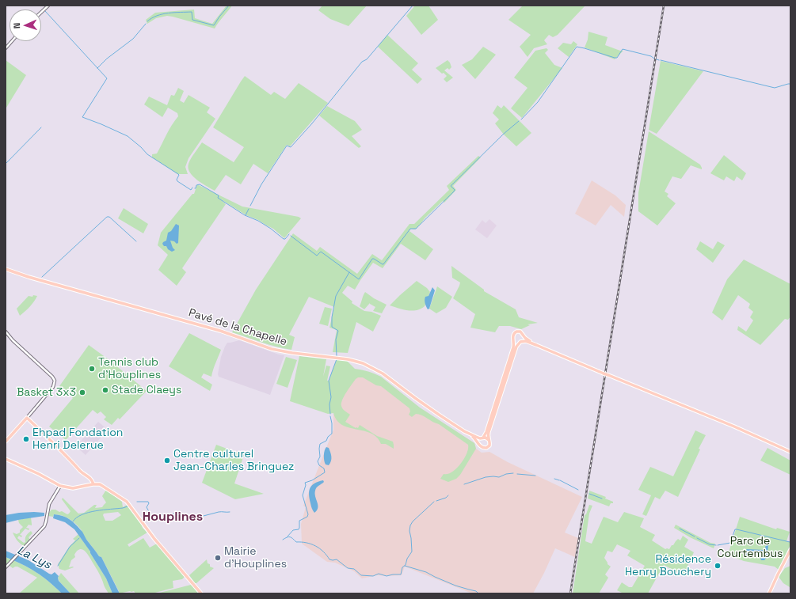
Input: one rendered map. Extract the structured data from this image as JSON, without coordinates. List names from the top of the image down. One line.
{"streets":{"main road":["Pavé de la Chapelle"]},"districts":["Houplines"],"water":["La Lys"],"parks":["Parc de Courtembus"],"places":["Tennis club d'Houplines","Stade Claeys","Basket 3x3","Ehpad Fondation Henri Delerue","Centre culturel Jean-Charles Bringuez","Mairie d'Houplines","Résidence Henry Bouchery"],"north":"left"}
